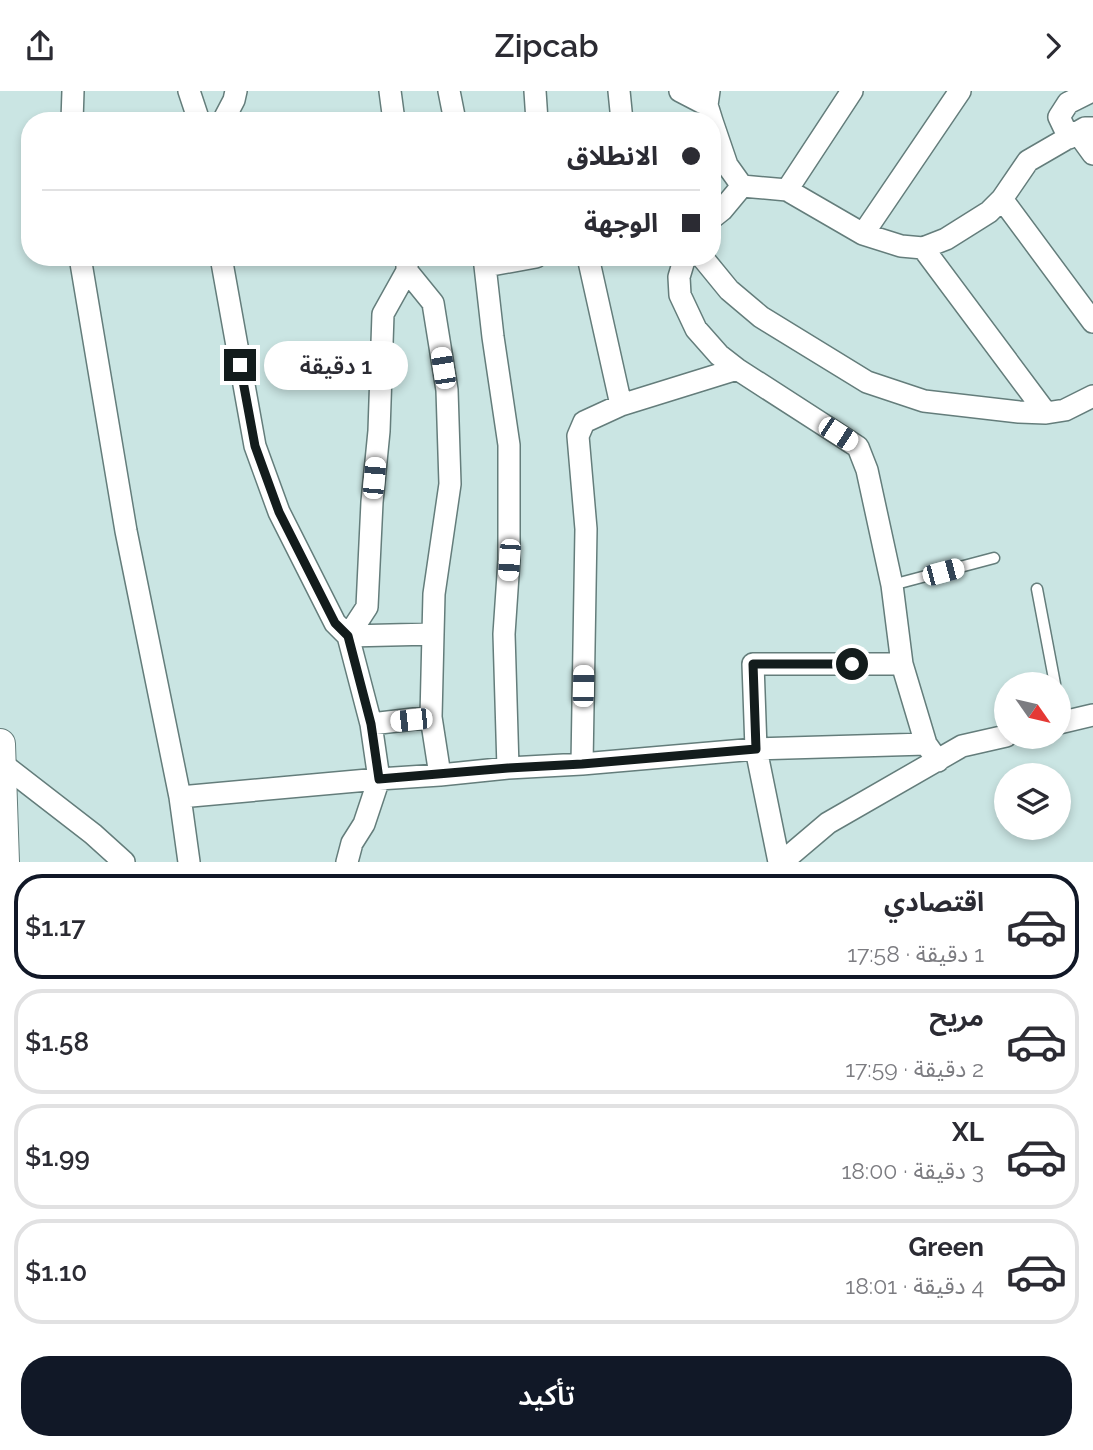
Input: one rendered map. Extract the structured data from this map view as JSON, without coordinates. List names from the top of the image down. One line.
{"north":"bottom right","page":{"header":"Zipcab","banner":["الانطلاق","الوجهة"],"bubble":"1 دقيقة","list":[{"name":"اقتصادي","note":"1 دقيقة · 17:58","value":"$1.17"},{"name":"مريح","note":"2 دقيقة · 17:59","value":"$1.58"},{"name":"XL","note":"3 دقيقة · 18:00","value":"$1.99"},{"name":"Green","note":"4 دقيقة · 18:01","value":"$1.10"}],"buttons":"تأكيد"}}
